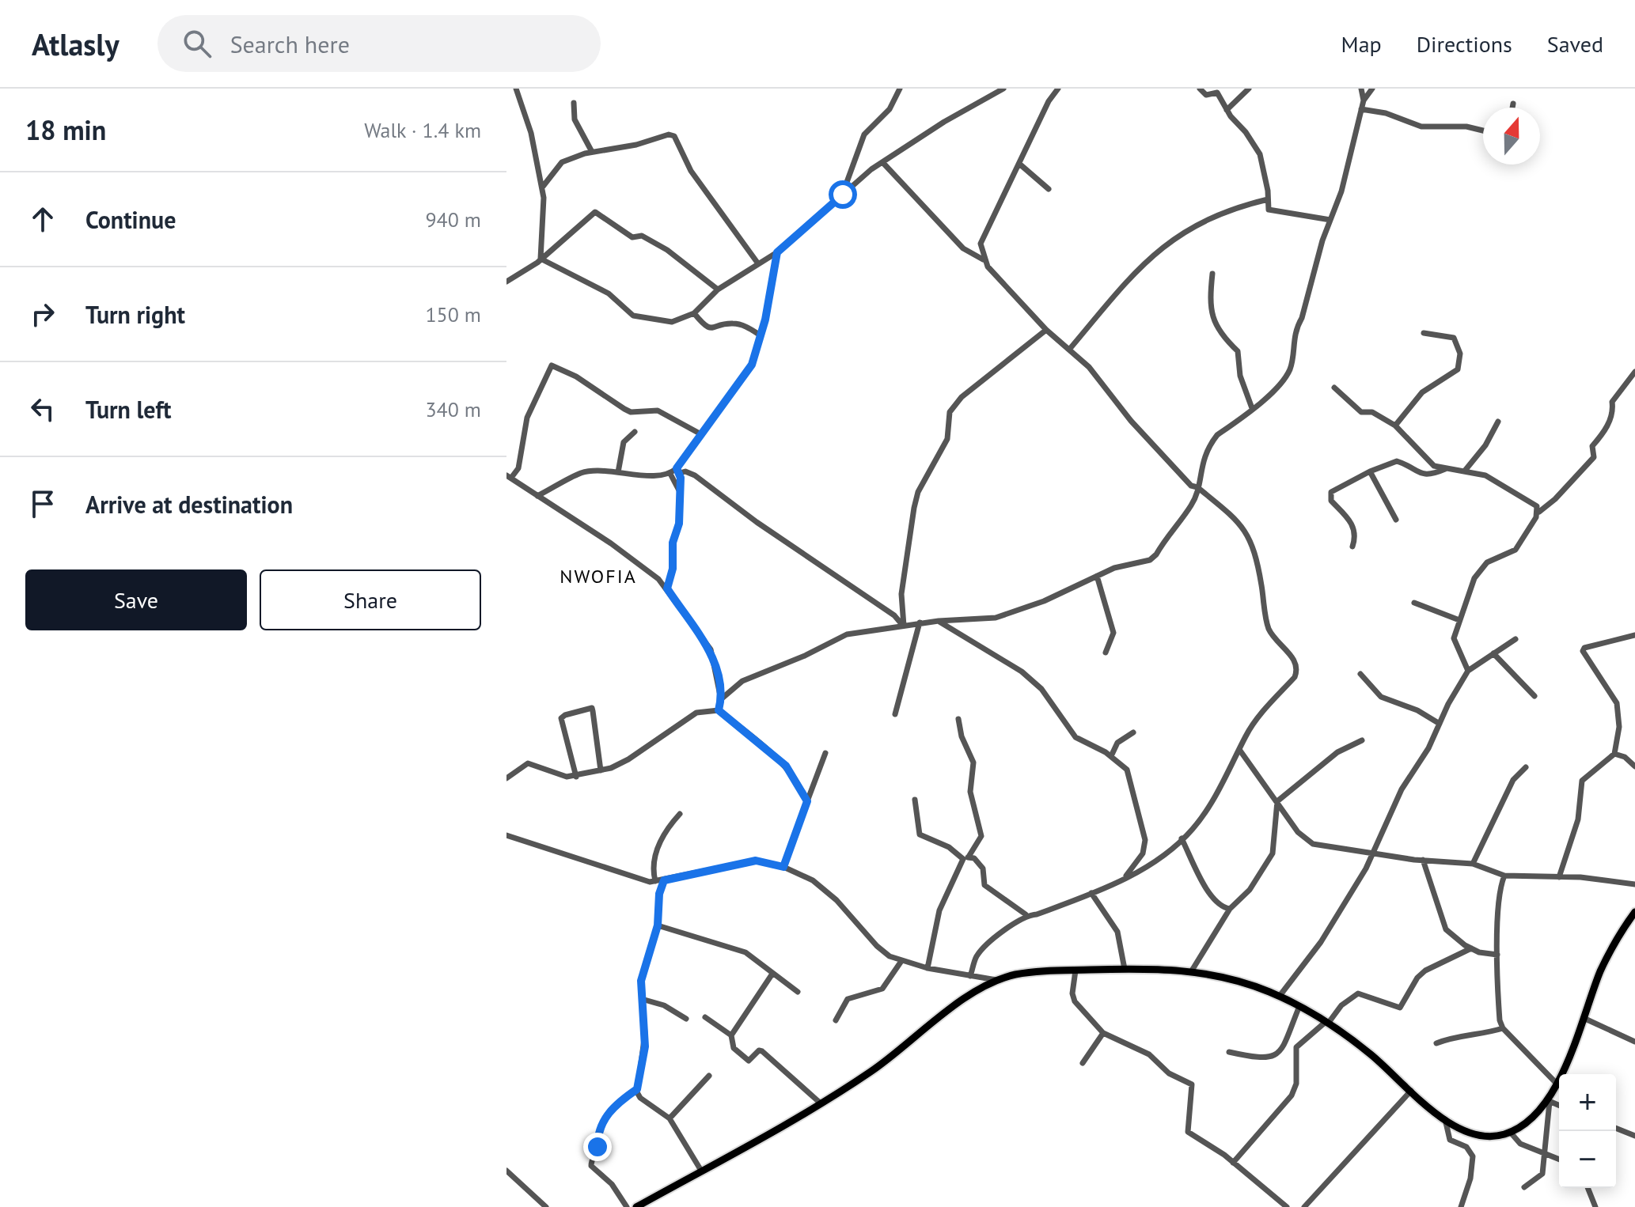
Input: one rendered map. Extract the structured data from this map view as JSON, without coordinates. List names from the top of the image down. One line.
{"districts":["NWOFIA"],"north":"top","page":{"header":"Atlasly","search":"Search here","nav":["Map","Directions","Saved"],"heading":["18 min","Walk · 1.4 km"],"list":[["Continue","940 m"],["Turn right","150 m"],["Turn left","340 m"],"Arrive at destination"],"buttons":["Save","Share"],"map_buttons":["+","−"]}}
